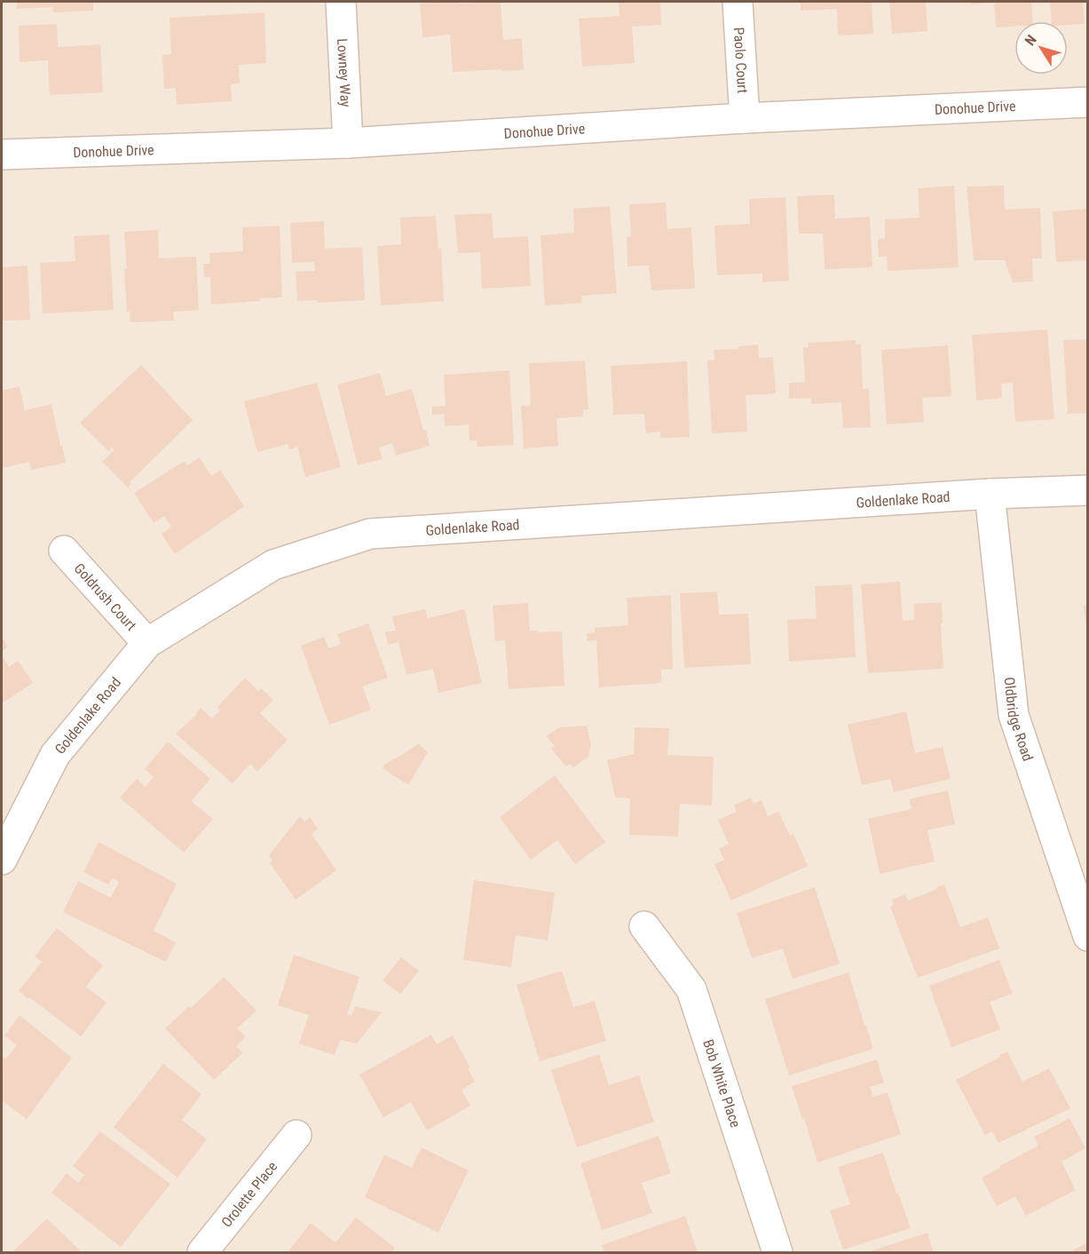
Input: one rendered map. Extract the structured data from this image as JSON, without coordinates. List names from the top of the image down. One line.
{"streets":{"street":["Paolo Court","Lowney Way","Donohue Drive","Goldenlake Road","Goldrush Court","Oldbridge Road","Bob White Place","Orolette Place"]},"crossings":[["Paolo Court","Donohue Drive"],["Lowney Way","Donohue Drive"],["Goldenlake Road","Goldrush Court"],["Goldenlake Road","Oldbridge Road"]],"north":"top left"}
